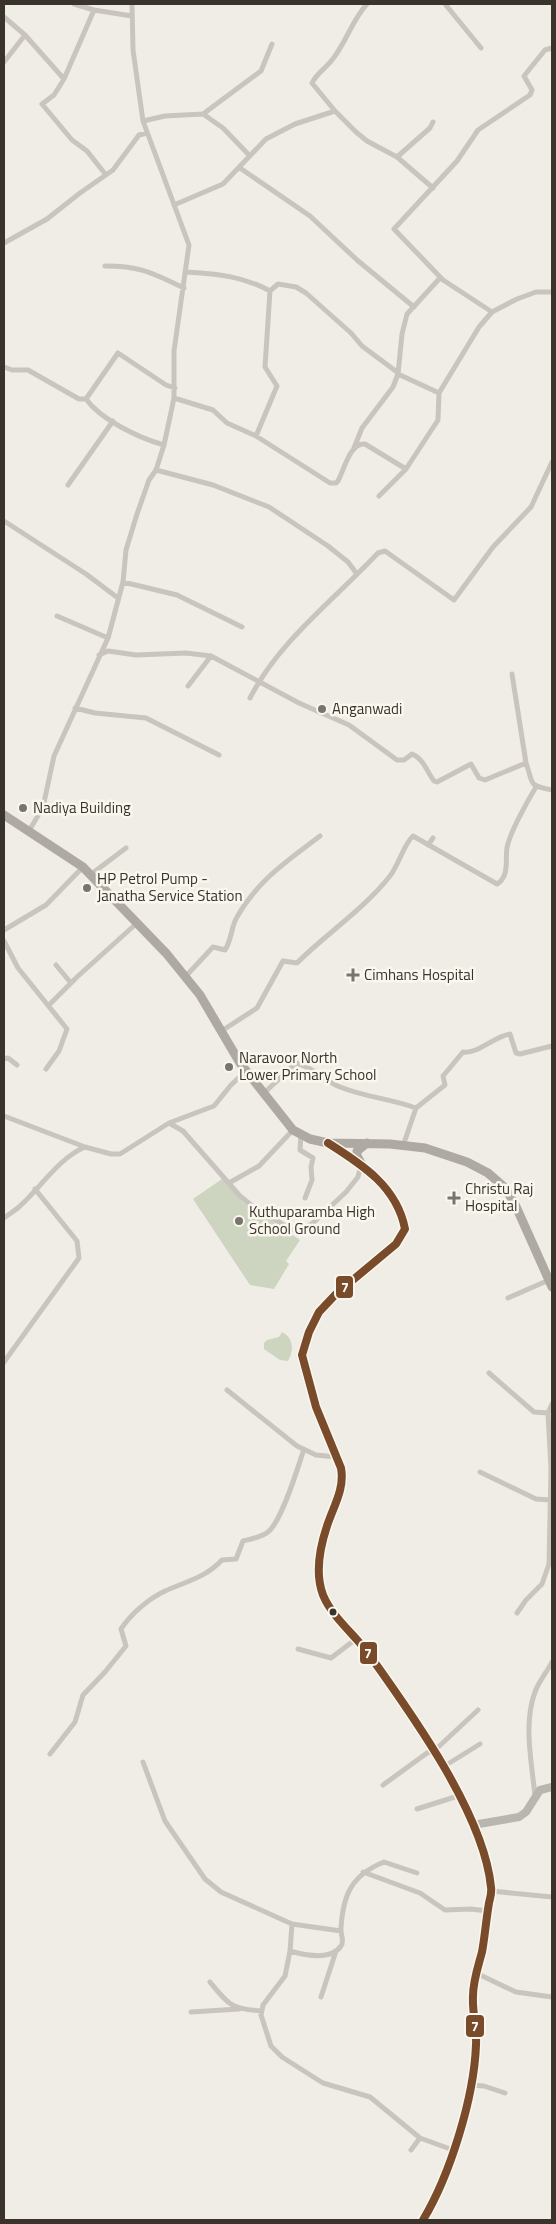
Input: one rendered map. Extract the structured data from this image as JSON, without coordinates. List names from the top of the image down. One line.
{"places":{"other":["Anganwadi","Nadiya Building","HP Petrol Pump - Janatha Service Station","Naravoor North Lower Primary School","Kuthuparamba High School Ground"],"health":["Cimhans Hospital","Christu Raj Hospital"]},"lines":["transit line 7"]}
